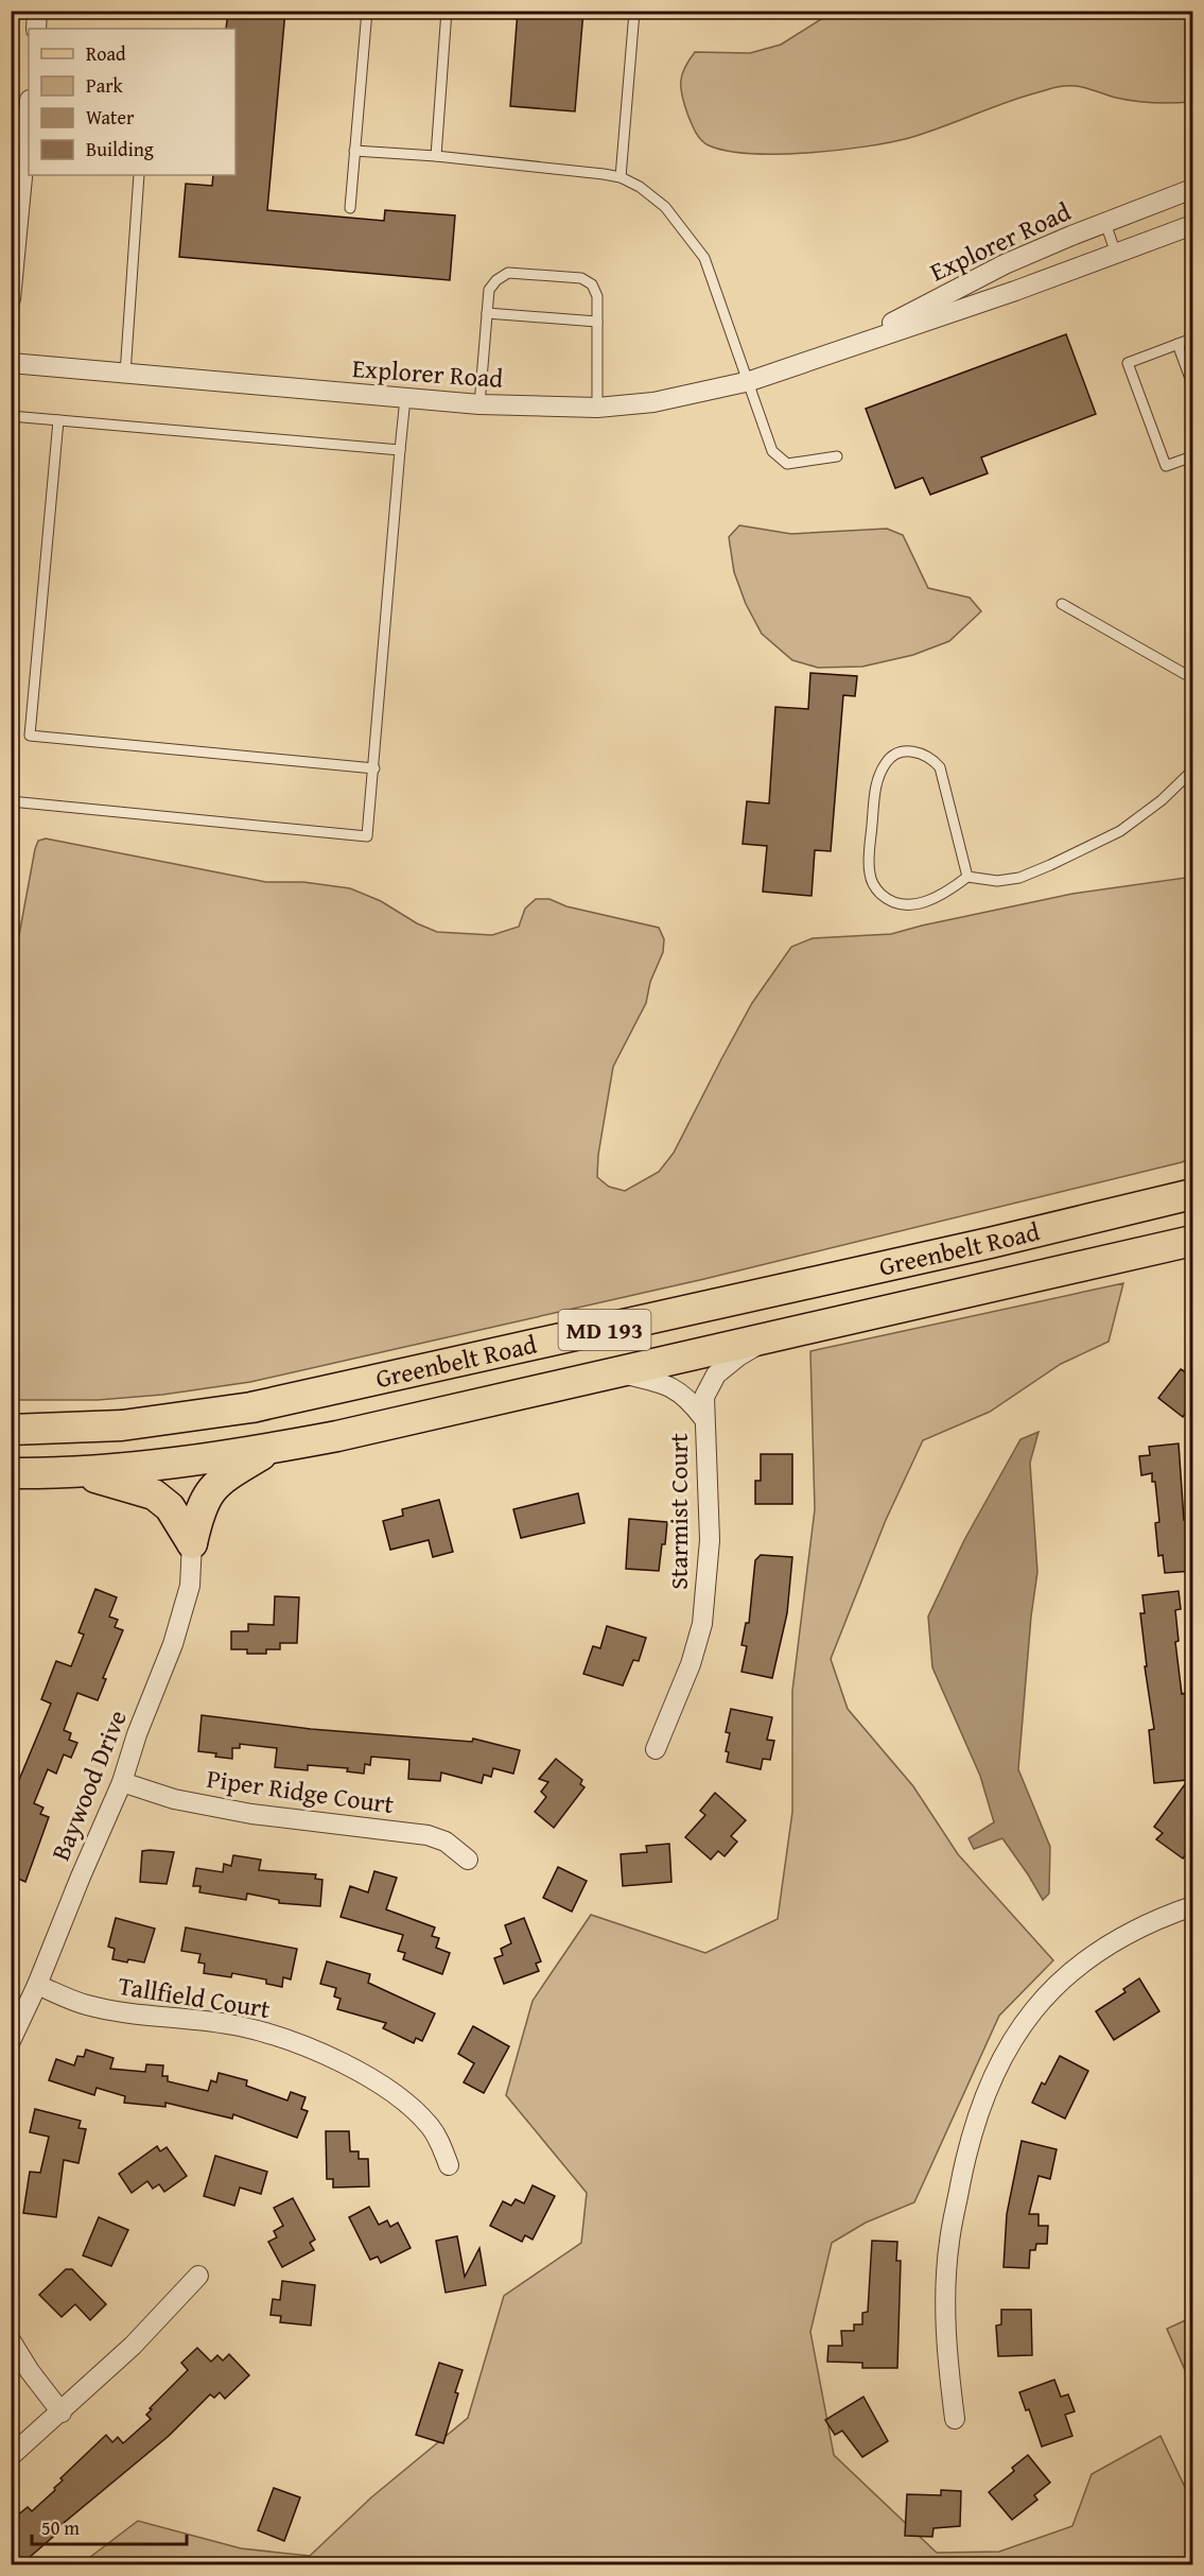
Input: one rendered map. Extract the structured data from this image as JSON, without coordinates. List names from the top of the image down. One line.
{"streets":{"main road":["Greenbelt Road","MD 193"],"street":["Explorer Road","Starmist Court","Baywood Drive","Piper Ridge Court","Tallfield Court"]},"crossings":[["Greenbelt Road","Starmist Court"],["Baywood Drive","Piper Ridge Court"],["Baywood Drive","Tallfield Court"]],"legend":["Road","Park","Water","Building"],"scale_bar":"50 m"}
